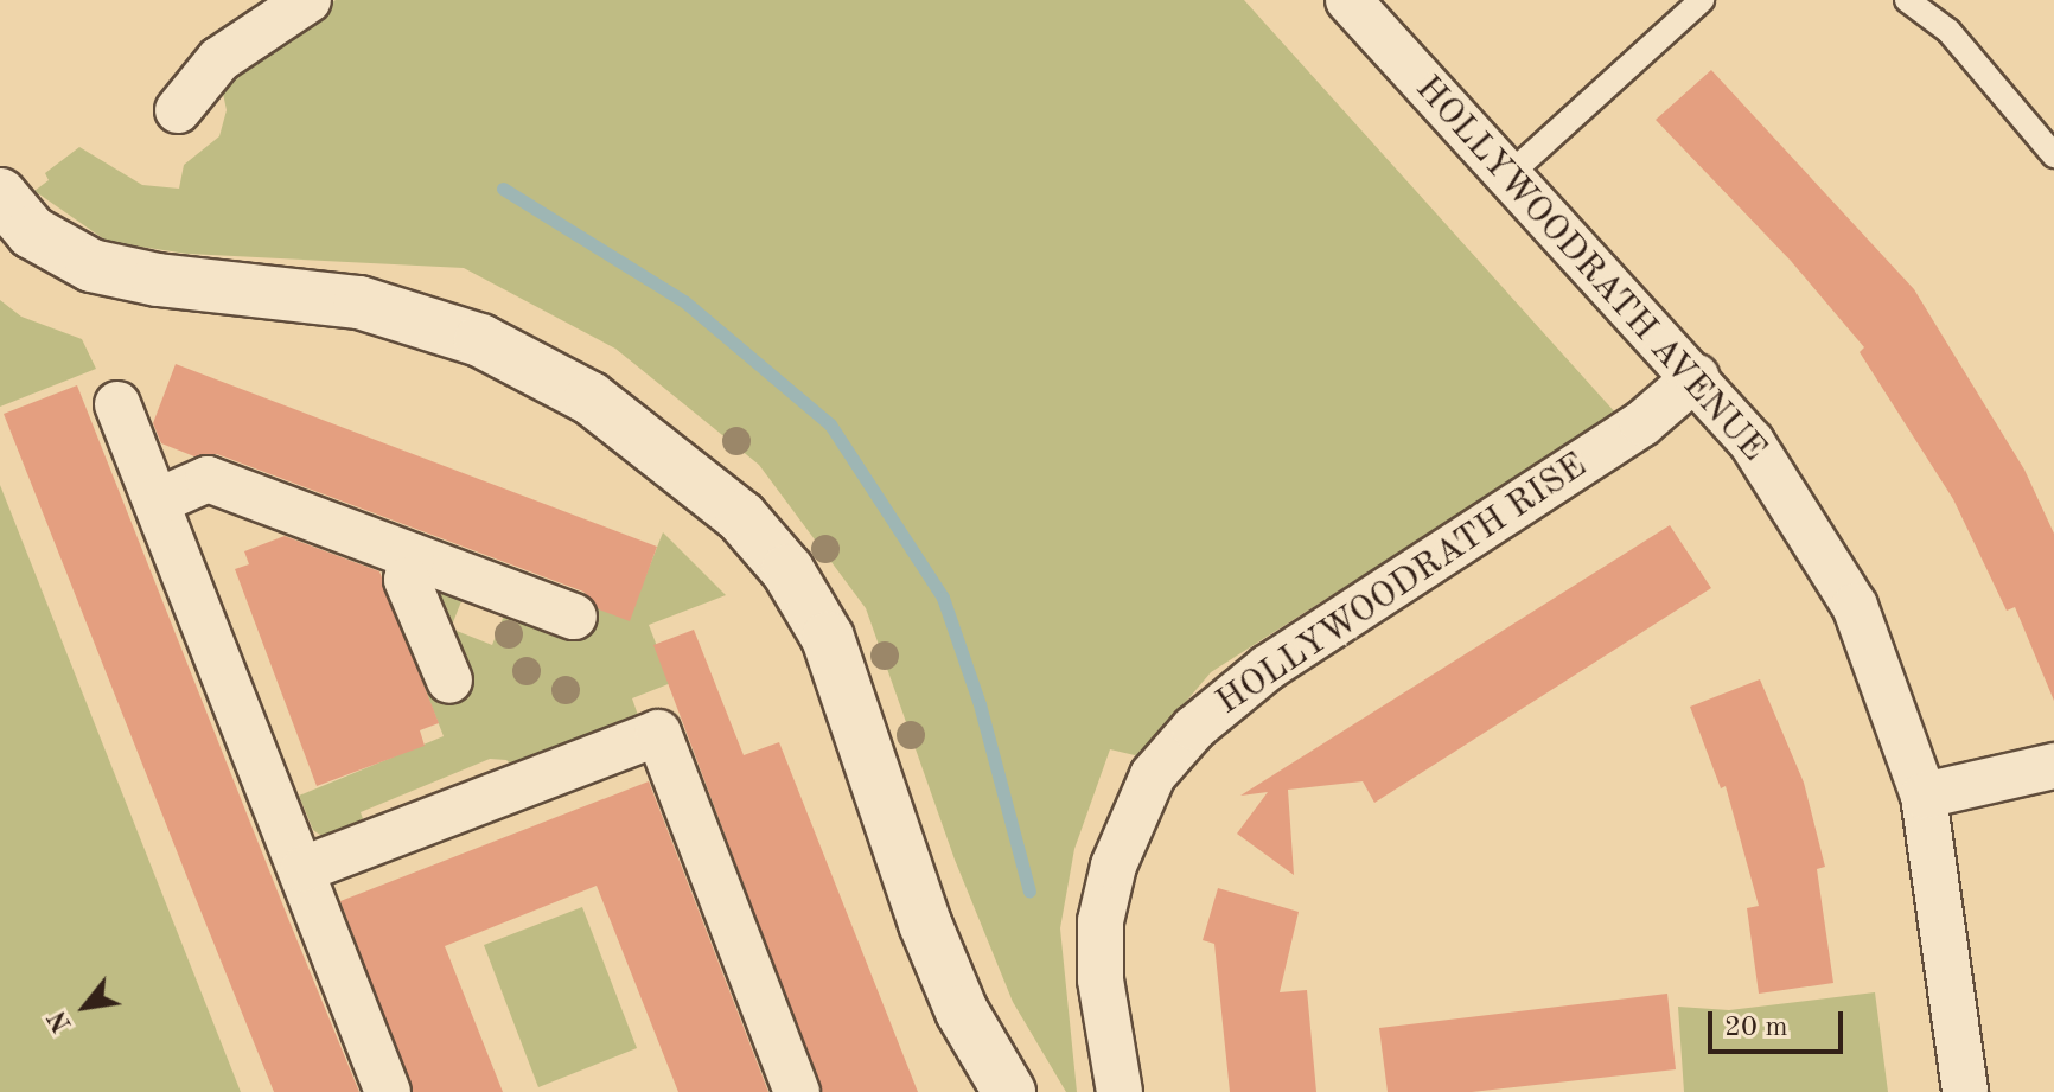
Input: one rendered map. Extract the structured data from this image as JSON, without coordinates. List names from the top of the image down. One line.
{"streets":{"street":["HOLLYWOODRATH AVENUE","HOLLYWOODRATH RISE"]},"crossings":[["HOLLYWOODRATH AVENUE","HOLLYWOODRATH RISE"]],"scale_bar":"20 m","north":"bottom left"}
